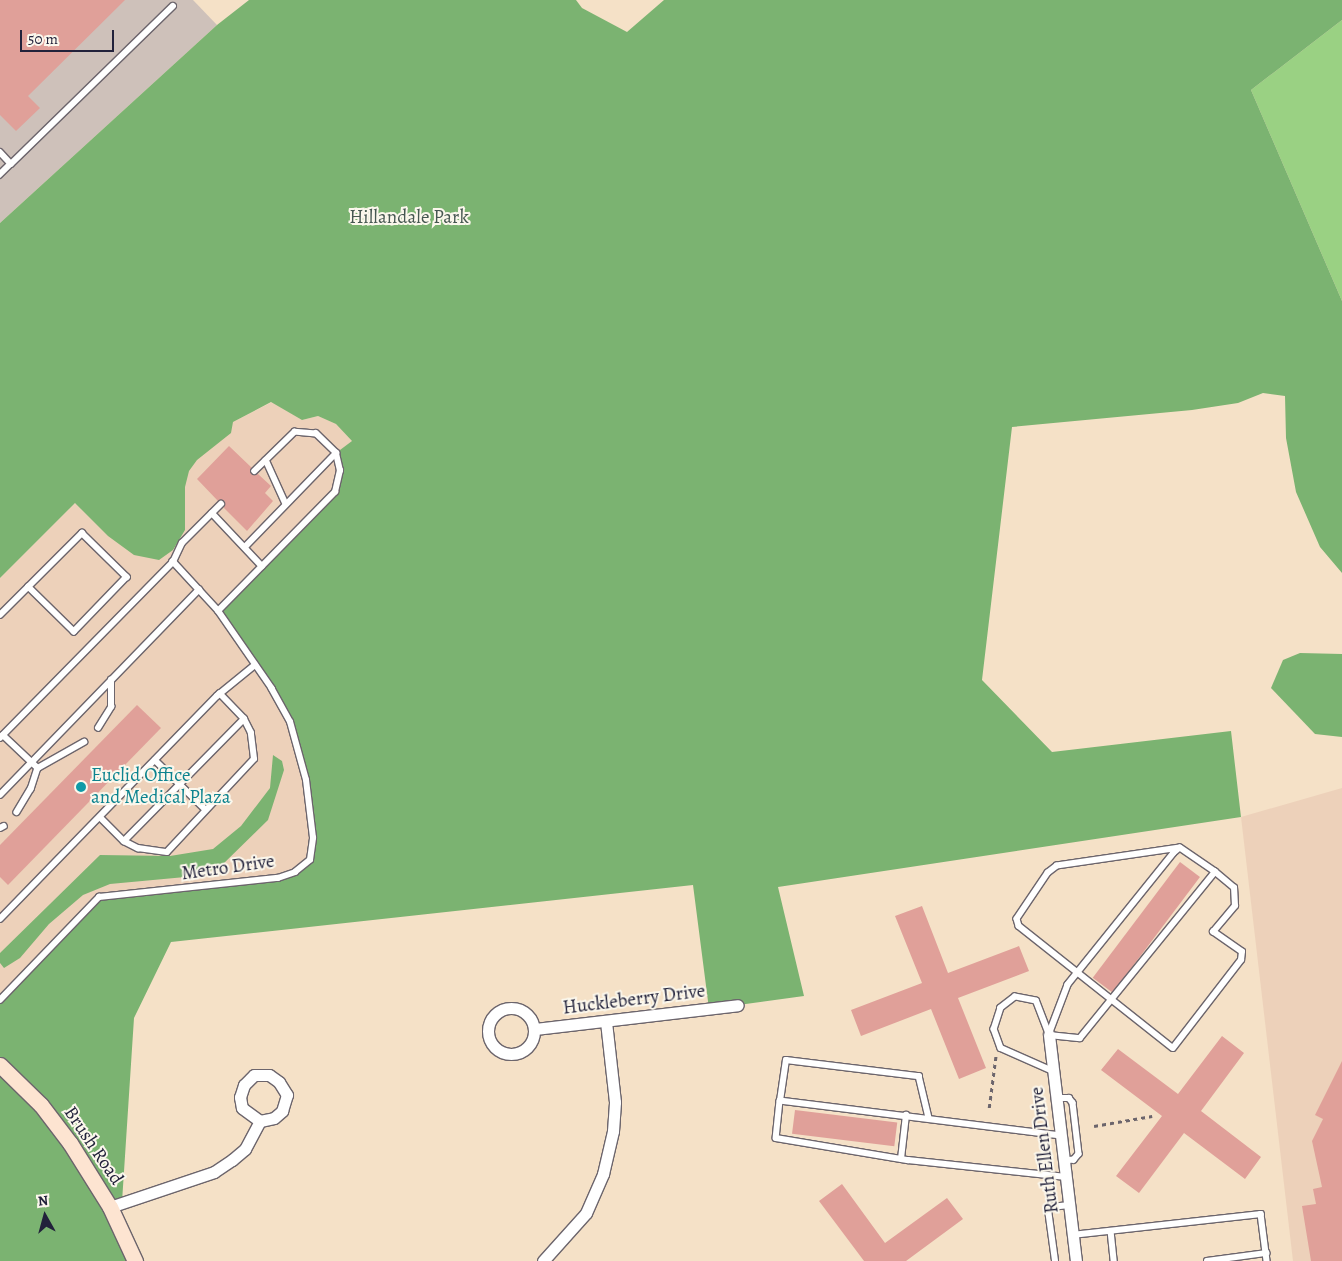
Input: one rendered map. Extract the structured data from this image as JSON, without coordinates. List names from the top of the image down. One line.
{"streets":{"street":["Huckleberry Drive","Brush Road","Ruth Ellen Drive"],"lane":["Metro Drive"]},"parks":["Hillandale Park"],"places":["Euclid Office and Medical Plaza"],"scale_bar":"50 m","north":"top"}
